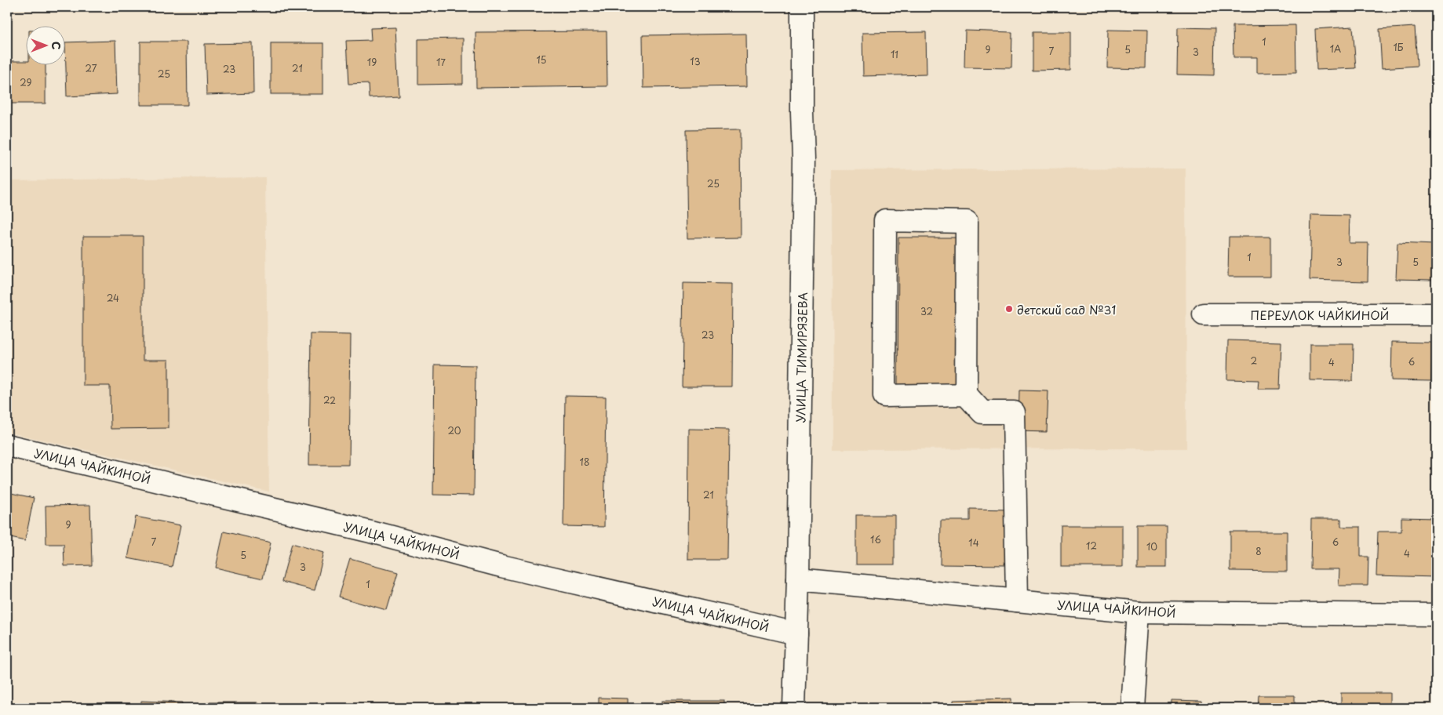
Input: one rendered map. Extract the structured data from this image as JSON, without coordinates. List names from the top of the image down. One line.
{"streets":{"street":["ПЕРЕУЛОК ЧАЙКИНОЙ","УЛИЦА ТИМИРЯЗЕВА","УЛИЦА ЧАЙКИНОЙ"]},"crossings":[["УЛИЦА ТИМИРЯЗЕВА","УЛИЦА ЧАЙКИНОЙ"]],"places":["детский сад №31"],"house_numbers":["1","1Б","1А","9","5","7","3","11","15","13","19","17","27","21","23","25","29","25","1","3","5","24","32","23","2","6","4","22","20","18","21","9","16","7","6","14","12","10","8","4","5","3","1"],"north":"right"}
